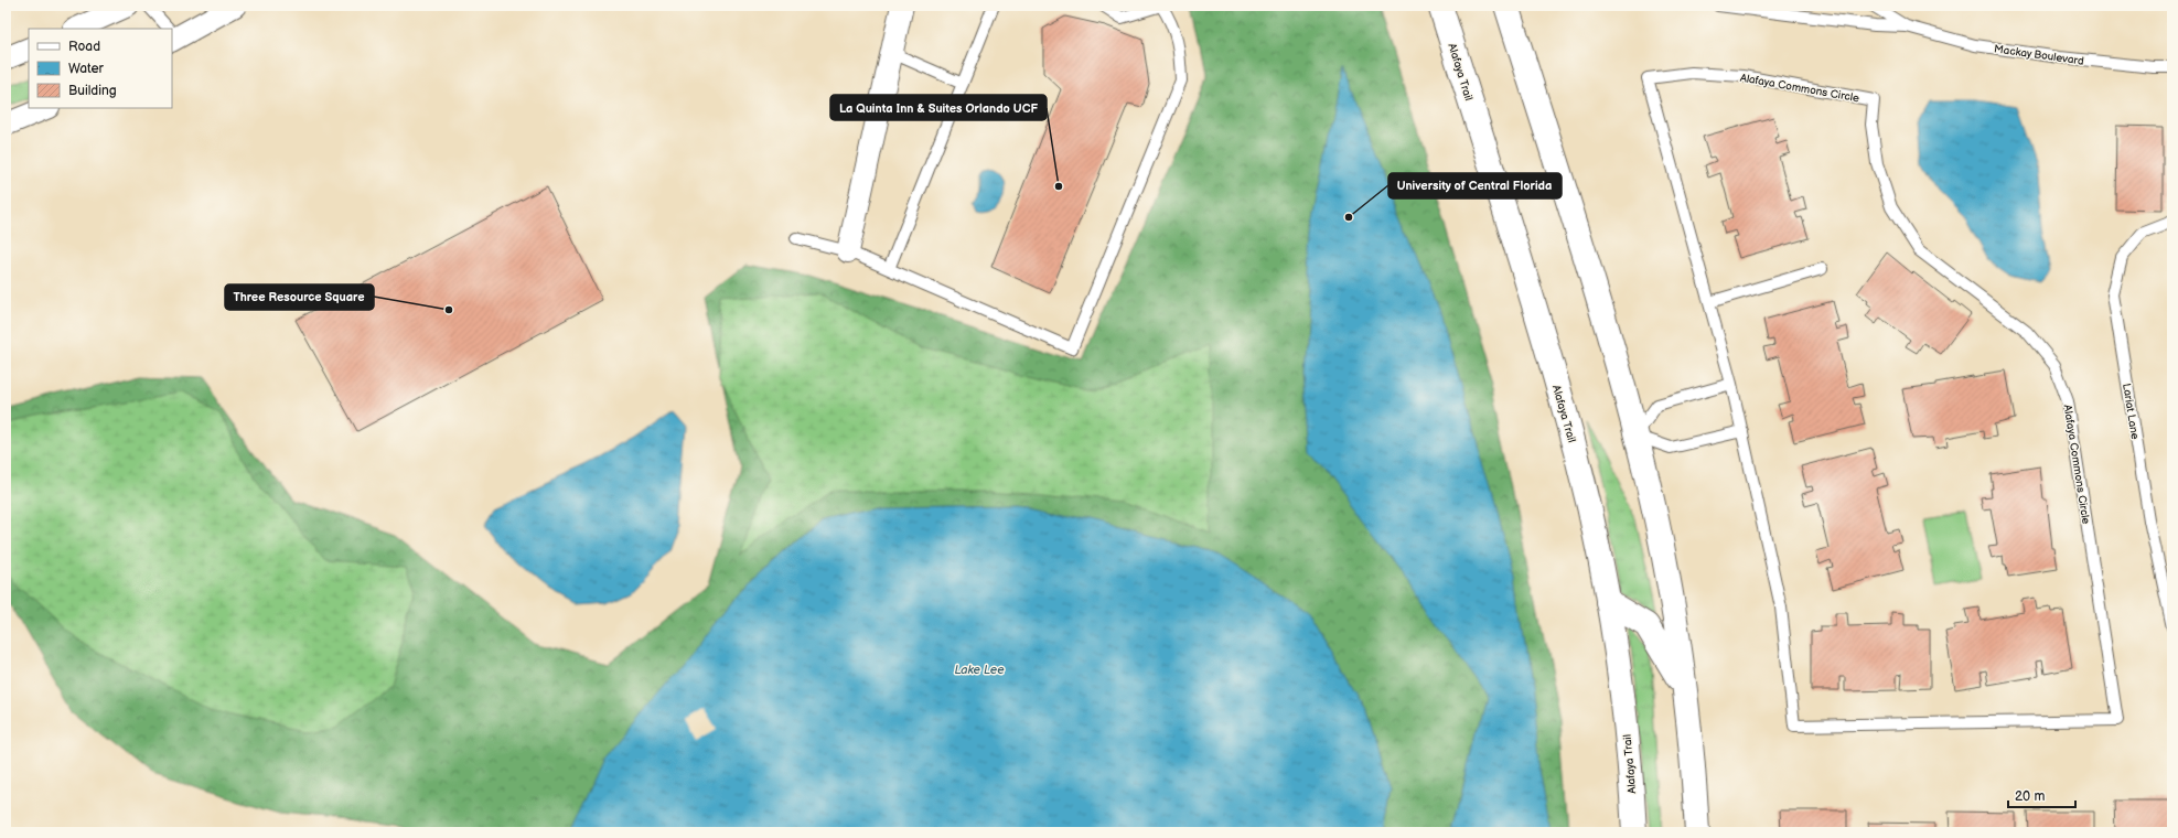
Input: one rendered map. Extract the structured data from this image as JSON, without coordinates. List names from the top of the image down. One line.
{"streets":{"main road":["Alafaya Trail"],"lane":["Mackay Boulevard","Alafaya Commons Circle","Lariat Lane"]},"water":["Lake Lee"],"places":["La Quinta Inn & Suites Orlando UCF","University of Central Florida","Three Resource Square"],"legend":["Road","Water","Building"],"scale_bar":"20 m"}
